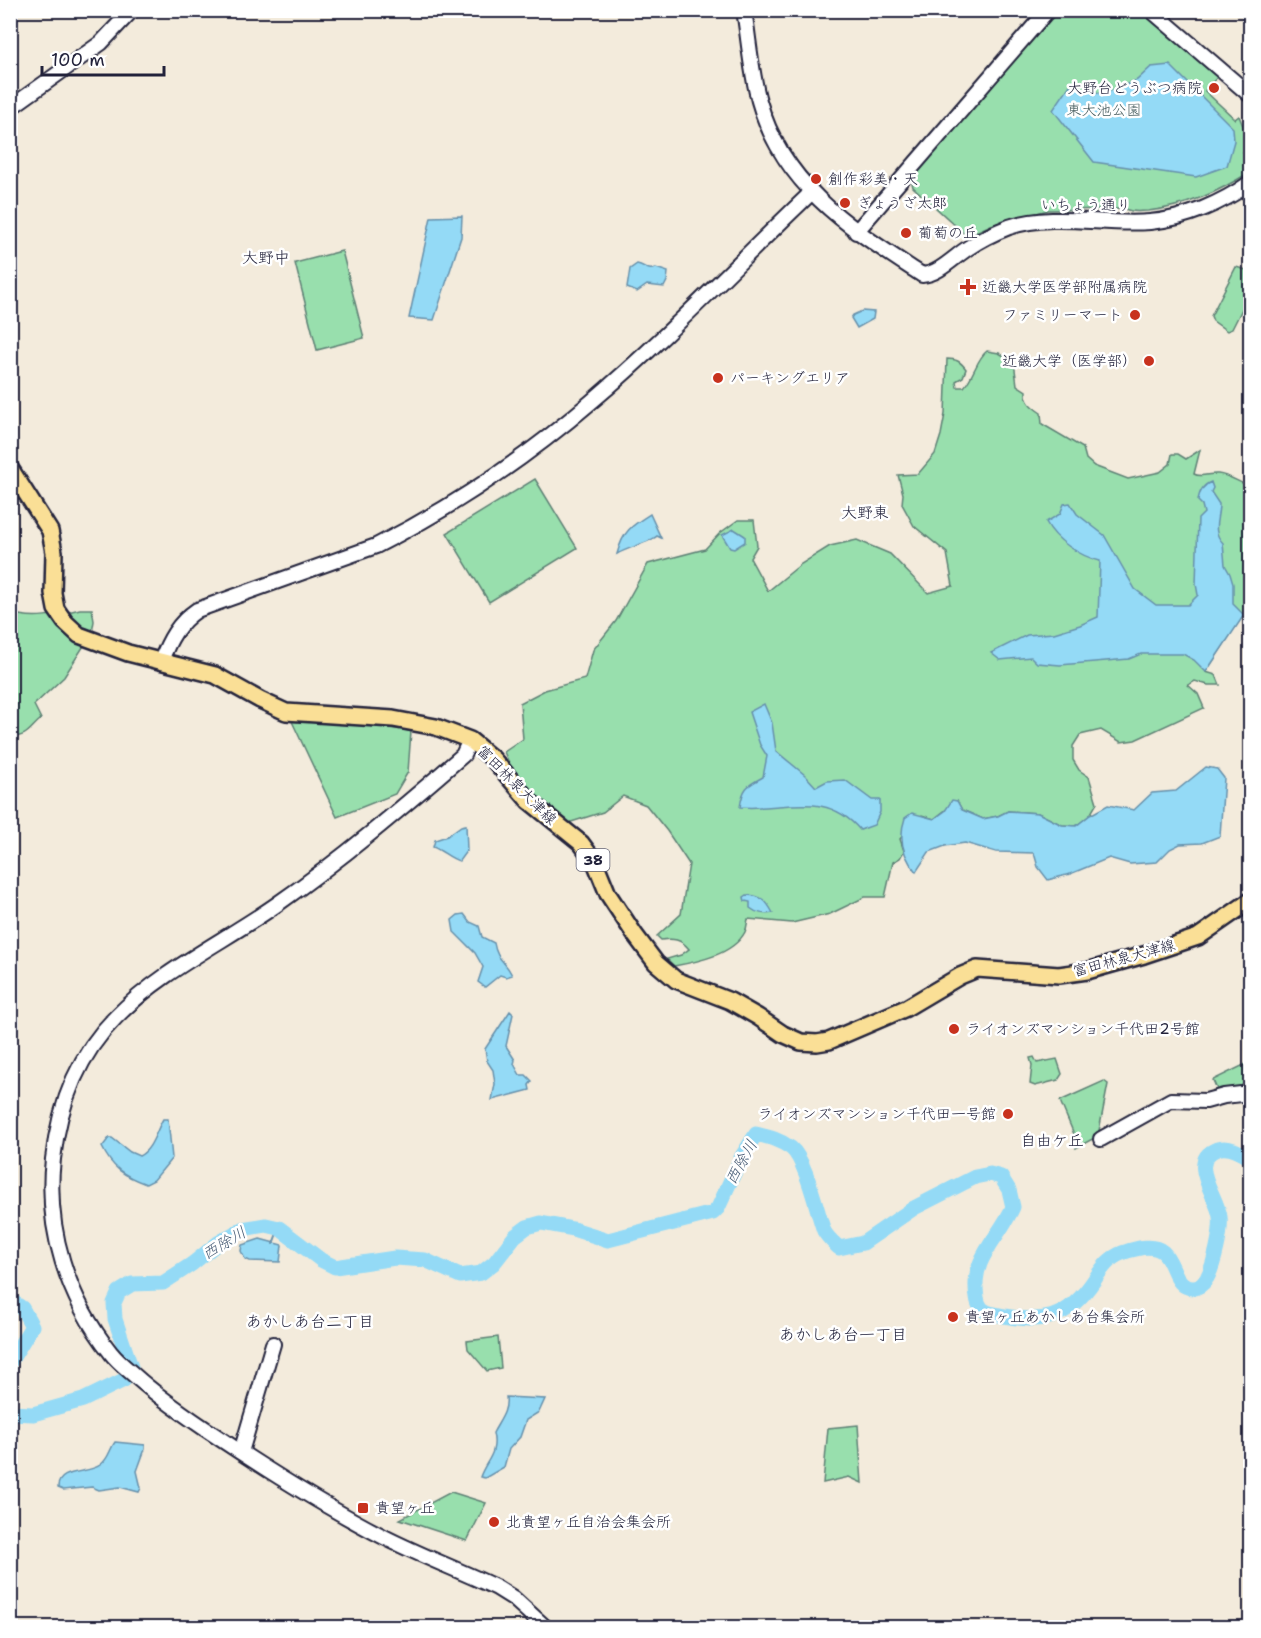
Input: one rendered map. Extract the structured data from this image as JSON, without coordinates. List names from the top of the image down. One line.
{"streets":{"main road":["富田林泉大津線","38"],"street":["いちょう通り"]},"districts":["大野中","大野東","自由ケ丘","あかしあ台二丁目","あかしあ台一丁目"],"water":["西除川"],"parks":["東大池公園"],"places":{"other":["大野台どうぶつ病院","創作彩美・天","ぎょうざ太郎","葡萄の丘","ファミリーマート","近畿大学（医学部）","パーキングエリア","ライオンズマンション千代田2号館","ライオンズマンション千代田一号館","貴望ヶ丘あかしあ台集会所","北貴望ヶ丘自治会集会所"],"health":["近畿大学医学部附属病院"],"transit":["貴望ヶ丘"]},"scale_bar":"100 m"}
